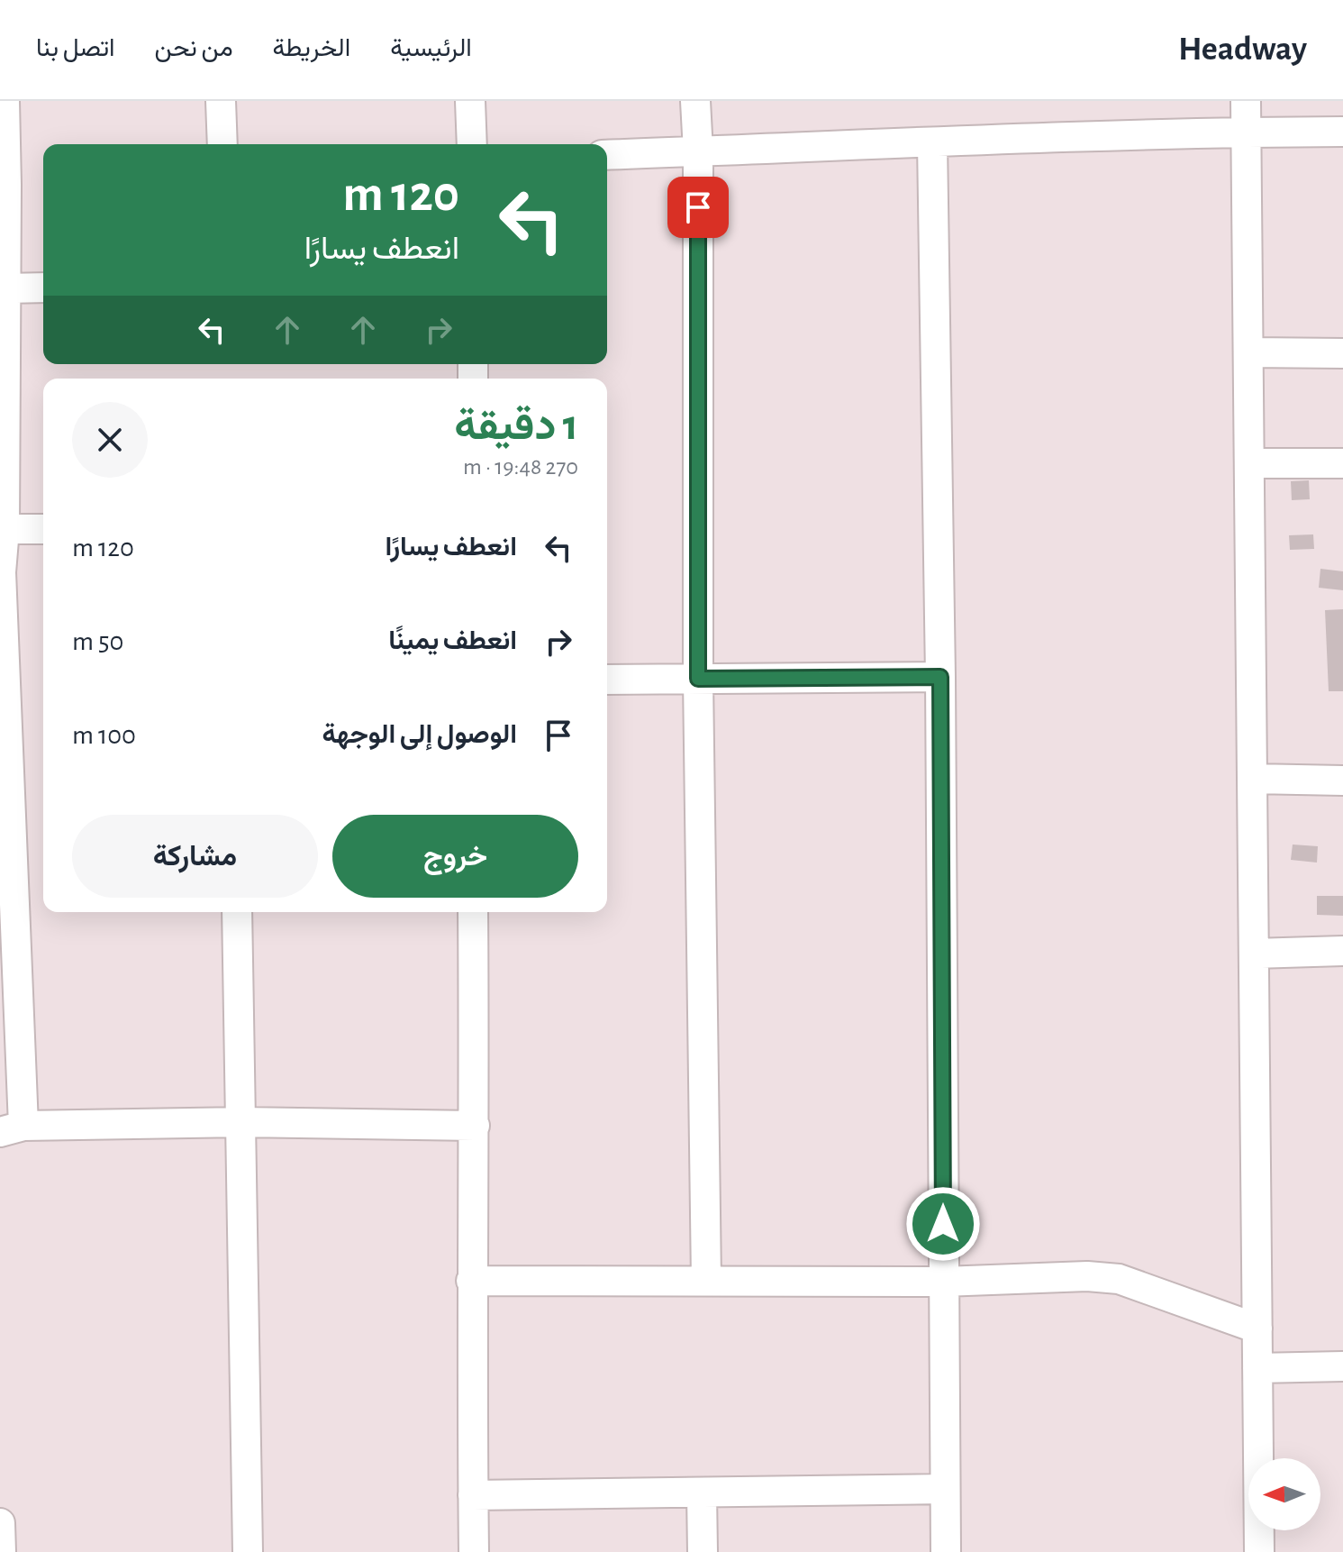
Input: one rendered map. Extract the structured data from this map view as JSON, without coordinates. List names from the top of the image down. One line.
{"north":"left","page":{"header":"Headway","nav":["الرئيسية","الخريطة","من نحن","اتصل بنا"],"turn":["120 m","انعطف يسارًا"],"heading":["1 دقيقة","270 m · 19:48"],"list":[{"name":"انعطف يسارًا","value":"120 m"},{"name":"انعطف يمينًا","value":"50 m"},{"name":"الوصول إلى الوجهة","value":"100 m"}],"buttons":["خروج","مشاركة"]}}
